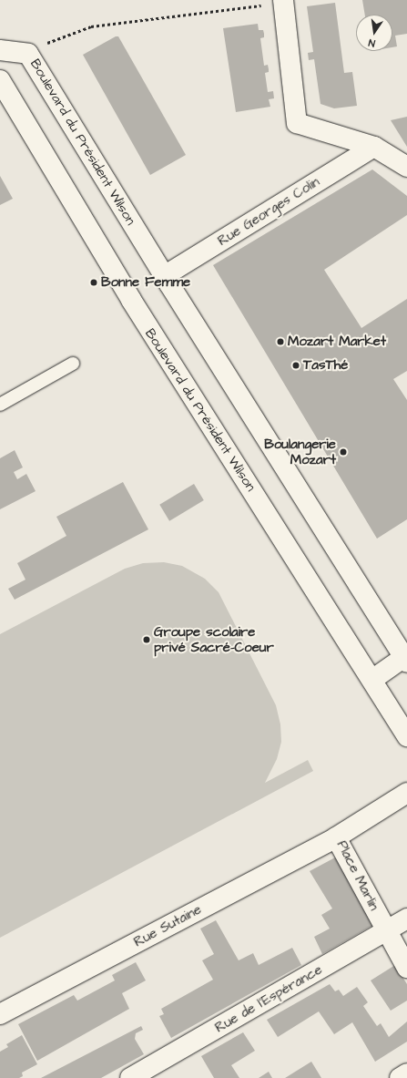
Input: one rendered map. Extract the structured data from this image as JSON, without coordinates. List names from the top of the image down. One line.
{"streets":{"street":["Boulevard du Président Wilson","Rue Georges Colin","Place Marlin","Rue Sutaine","Rue de l'Espérance"]},"crossings":[["Boulevard du Président Wilson","Rue Georges Colin"],["Place Marlin","Rue Sutaine"],["Place Marlin","Rue de l'Espérance"]],"places":["Bonne Femme","Mozart Market","TasThé","Boulangerie Mozart","Groupe scolaire privé Sacré-Coeur"],"north":"bottom"}
